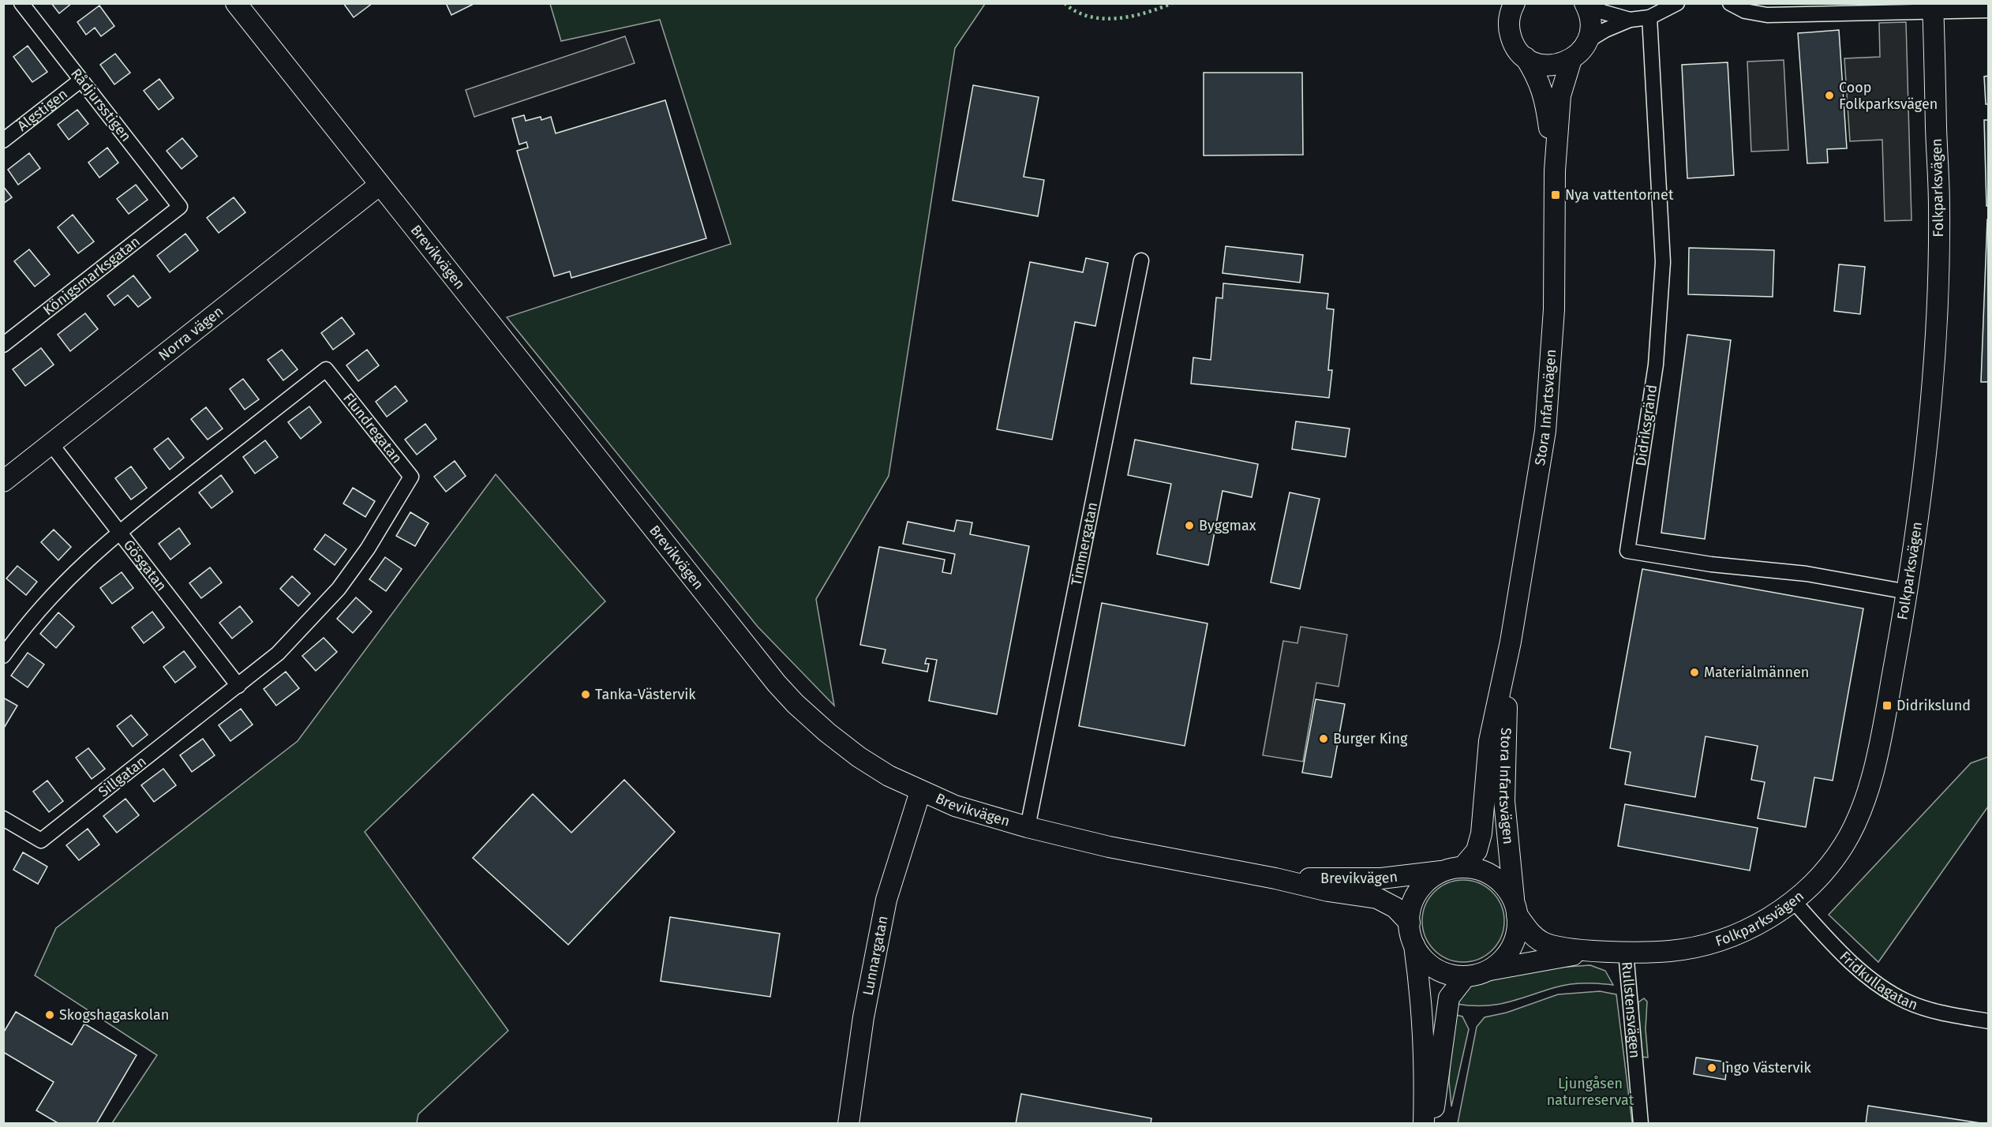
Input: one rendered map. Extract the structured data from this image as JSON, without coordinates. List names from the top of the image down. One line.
{"streets":{"main road":["Folkparksvägen","Brevikvägen","Norra vägen","Stora Infartsvägen","Lunnargatan"],"street":["Rådjursstigen","Älgstigen","Königsmarksgatan","Didriksgränd","Flundregatan","Timmergatan","Gösgatan","Sillgatan","Fridkullagatan","Rullstensvägen"]},"crossings":[["Rådjursstigen","Älgstigen"],["Rådjursstigen","Königsmarksgatan"],["Folkparksvägen","Brevikvägen"],["Folkparksvägen","Stora Infartsvägen"],["Folkparksvägen","Didriksgränd"],["Folkparksvägen","Fridkullagatan"],["Folkparksvägen","Rullstensvägen"],["Brevikvägen","Norra vägen"],["Brevikvägen","Stora Infartsvägen"],["Brevikvägen","Timmergatan"],["Brevikvägen","Lunnargatan"],["Norra vägen","Gösgatan"],["Flundregatan","Gösgatan"],["Flundregatan","Sillgatan"],["Gösgatan","Sillgatan"]],"parks":["Ljungåsen naturreservat"],"places":{"other":["Coop Folkparksvägen","Byggmax","Materialmännen","Tanka-Västervik","Burger King","Skogshagaskolan","Ingo Västervik"],"transit":["Nya vattentornet","Didrikslund"]}}
